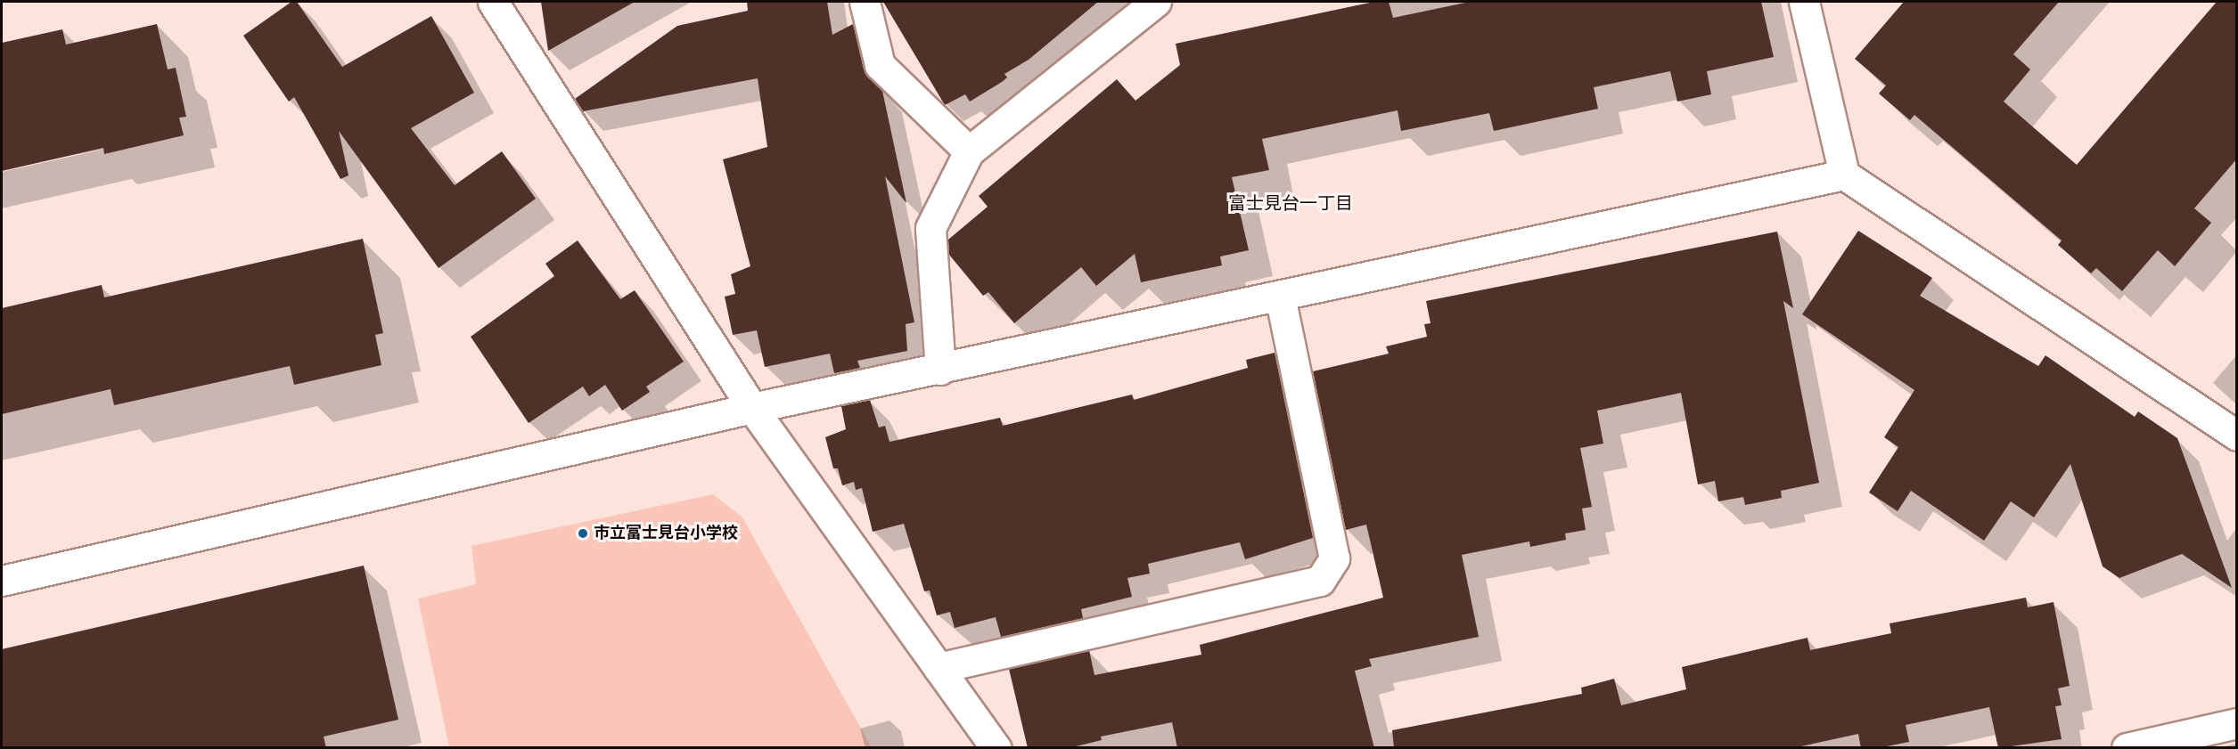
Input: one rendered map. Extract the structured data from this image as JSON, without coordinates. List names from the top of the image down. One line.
{"districts":["富士見台一丁目"],"places":["市立富士見台小学校"]}
